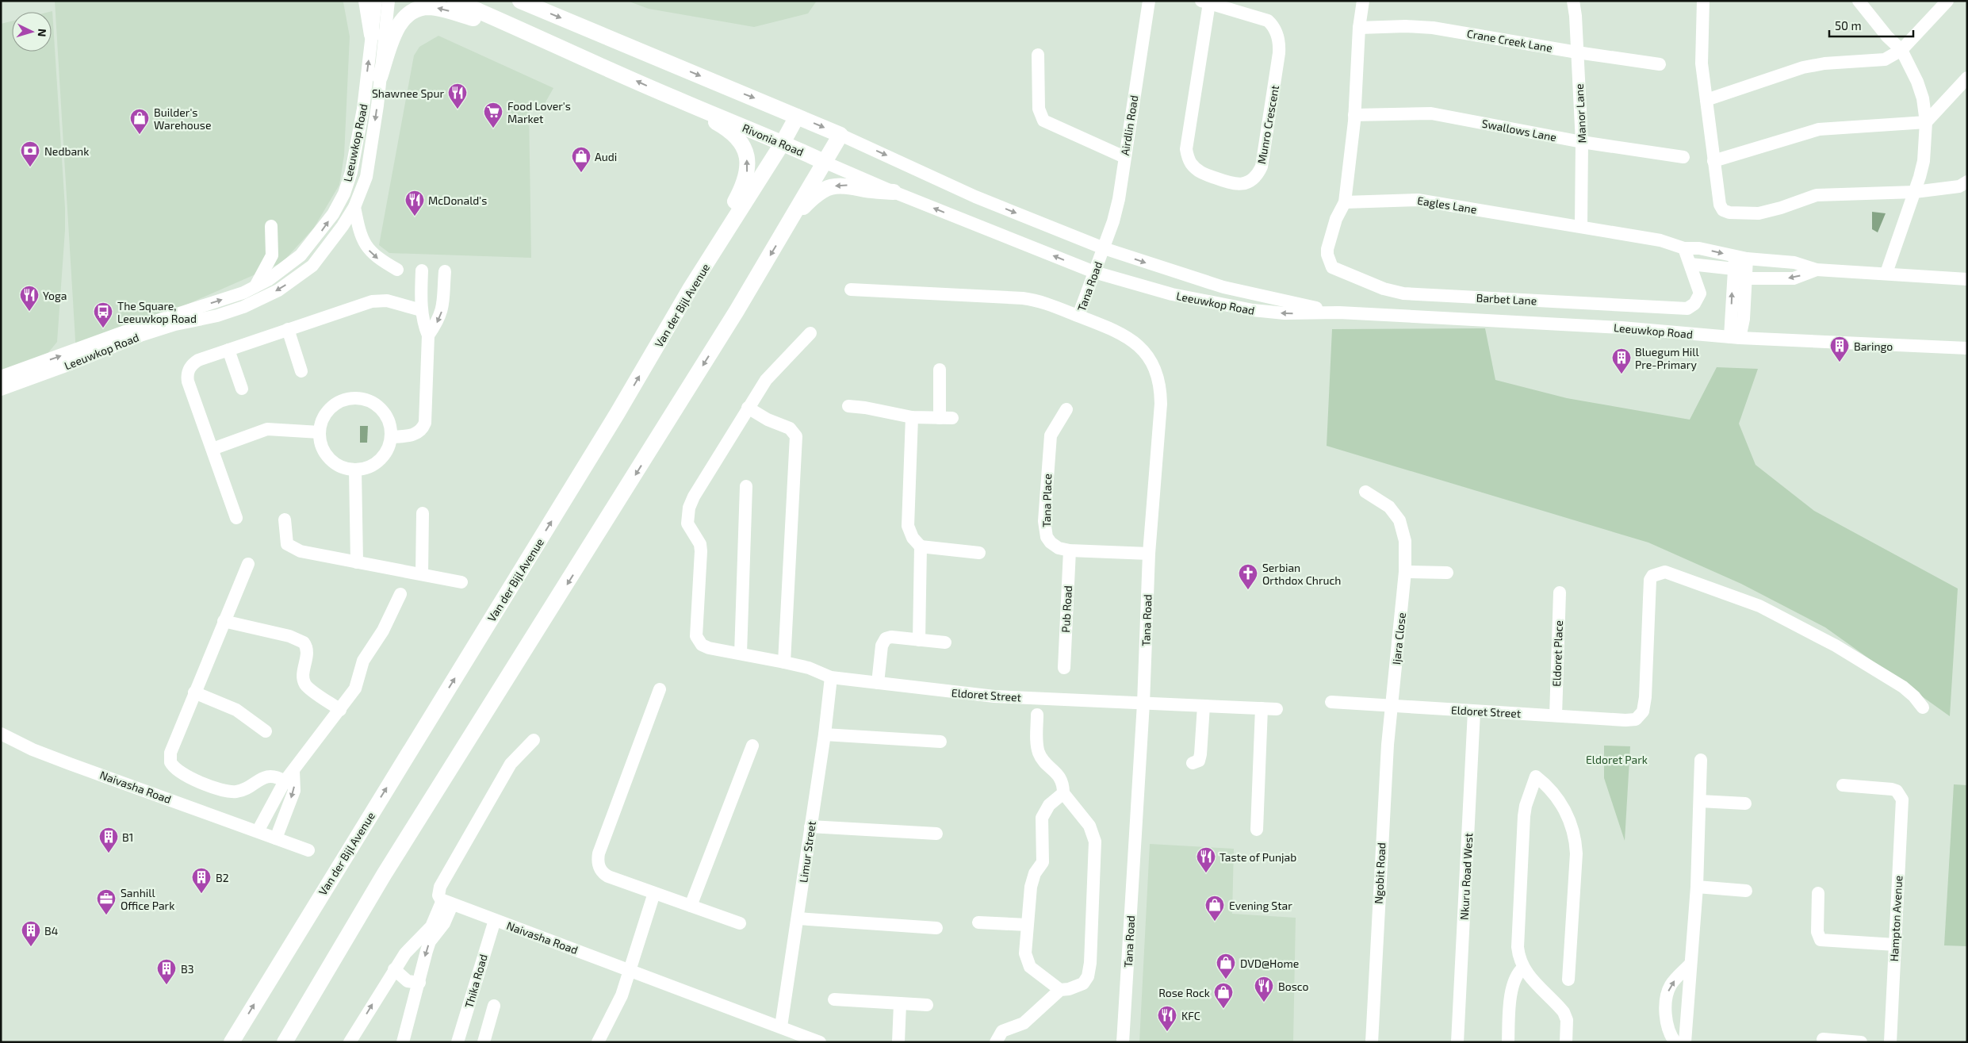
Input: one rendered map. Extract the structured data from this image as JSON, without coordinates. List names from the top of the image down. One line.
{"streets":{"main road":["Rivonia Road","Van der Bijl Avenue"],"street":["Crane Creek Lane","Manor Lane","Munro Crescent","Airdlin Road","Swallows Lane","Leeuwkop Road","Eagles Lane","Tana Road","Barbet Lane","Tana Place","Pub Road","Ijara Close","Eldoret Place","Eldoret Street","Naivasha Road","Limur Street","Ngobit Road","Nkuru Road West","Hampton Avenue","Thika Road"]},"crossings":[["Crane Creek Lane","Manor Lane"],["Manor Lane","Swallows Lane"],["Manor Lane","Eagles Lane"],["Airdlin Road","Leeuwkop Road"],["Airdlin Road","Tana Road"],["Rivonia Road","Leeuwkop Road"],["Rivonia Road","Tana Road"],["Rivonia Road","Van der Bijl Avenue"],["Leeuwkop Road","Tana Road"],["Eagles Lane","Barbet Lane"],["Tana Road","Tana Place"],["Tana Road","Eldoret Street"],["Tana Place","Pub Road"],["Ijara Close","Eldoret Street"],["Ijara Close","Ngobit Road"],["Eldoret Place","Eldoret Street"],["Eldoret Street","Limur Street"],["Eldoret Street","Ngobit Road"],["Eldoret Street","Nkuru Road West"],["Naivasha Road","Limur Street"],["Naivasha Road","Thika Road"]],"parks":["Eldoret Park"],"places":{"restaurant":["Shawnee Spur","McDonald's","Yoga","Taste of Punjab","Bosco","KFC"],"supermarket":["Food Lover's Market"],"shop":["Builder's Warehouse","Audi","Evening Star","DVD@Home","Rose Rock"],"bank":["Nedbank"],"bus stop":["The Square, Leeuwkop Road"],"building":["Baringo","Bluegum Hill Pre-Primary","B1","B2","B4","B3"],"church":["Serbian Orthdox Chruch"],"office":["Sanhill Office Park"]},"scale_bar":"50 m","north":"right"}
